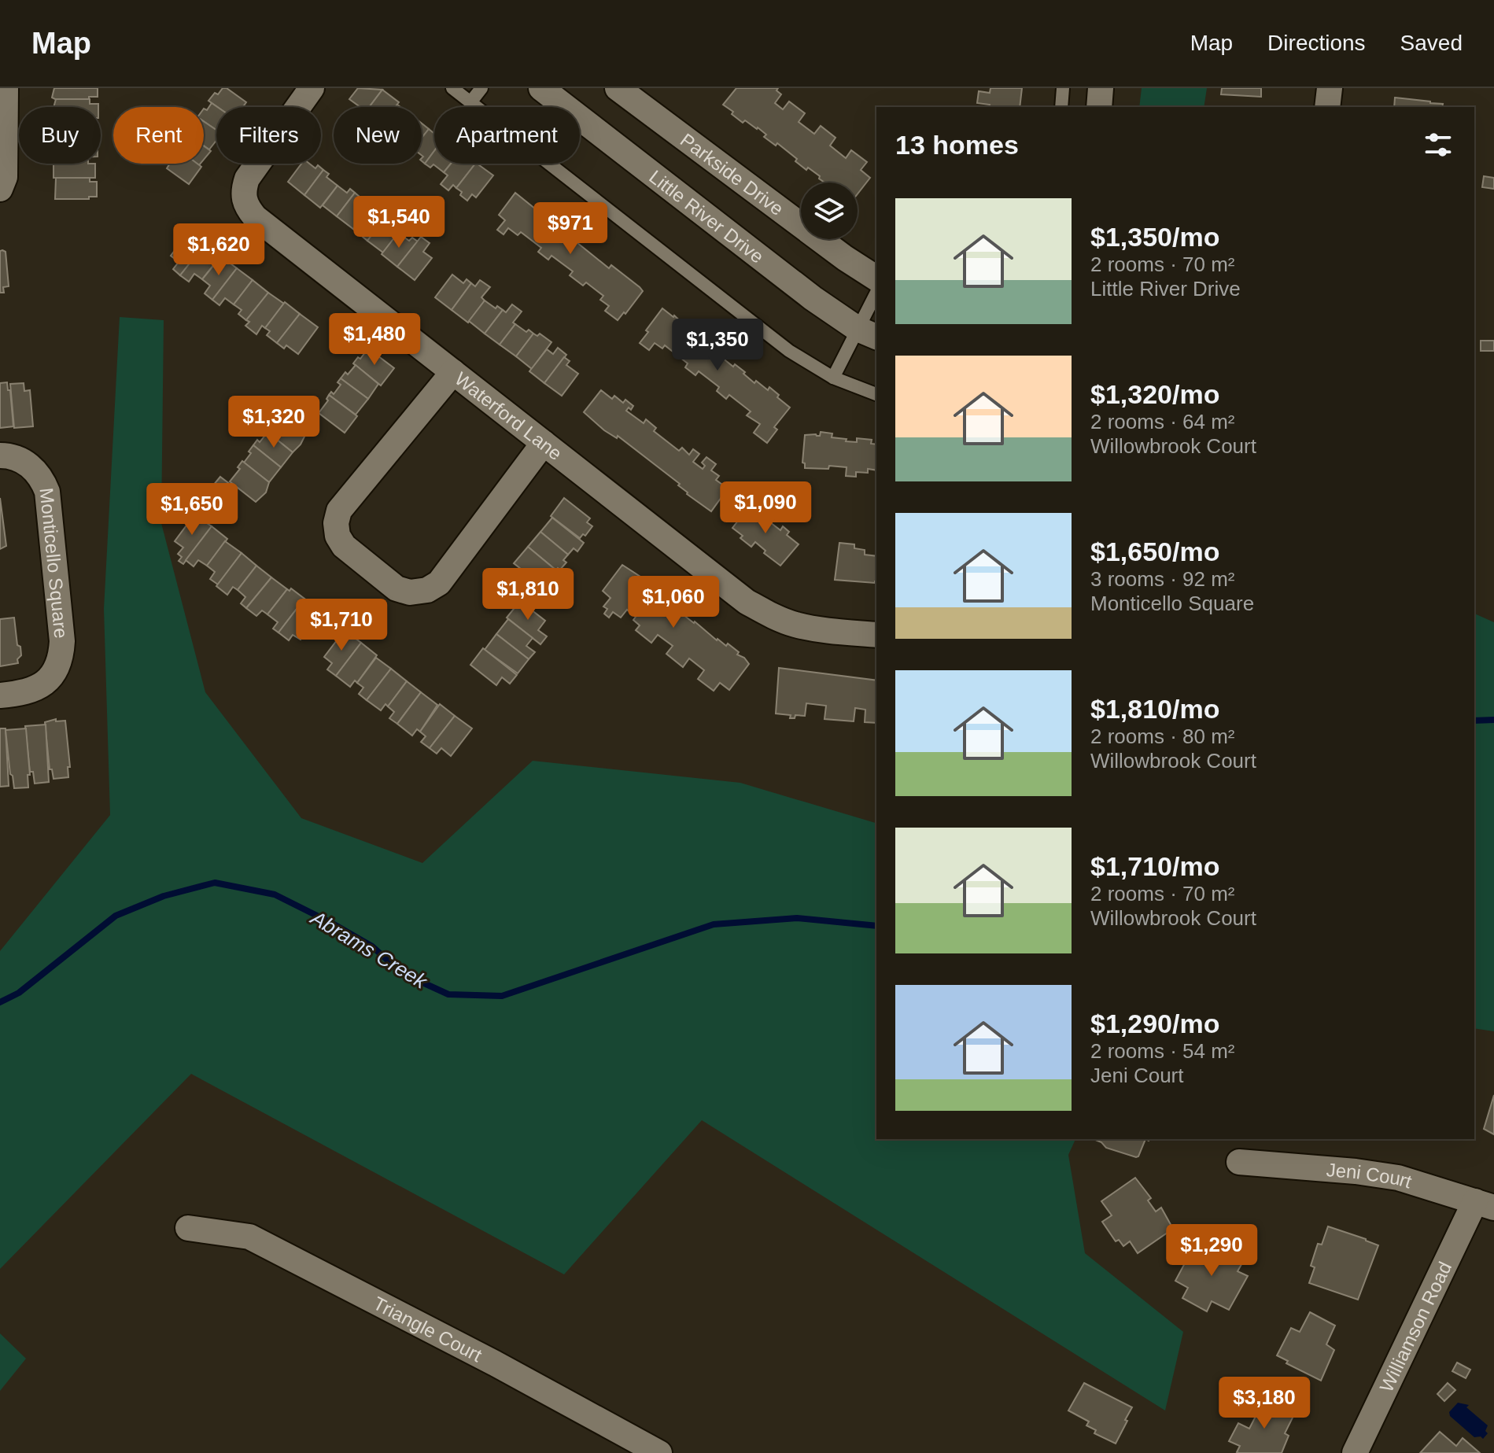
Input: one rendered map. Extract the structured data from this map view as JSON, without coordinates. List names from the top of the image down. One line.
{"streets":{"street":["Parkside Drive","Little River Drive","Waterford Lane","Monticello Square","Jeni Court","Williamson Road","Triangle Court"]},"crossings":[["Jeni Court","Williamson Road"]],"water":["Abrams Creek"],"page":{"header":"Map","nav":["Map","Directions","Saved"],"chip":["Buy","Rent","Filters","New","Apartment"],"heading":"13 homes","list":[{"name":"$1,350/mo","note":"2 rooms · 70 m² · Little River Drive"},{"name":"$1,320/mo","note":"2 rooms · 64 m² · Willowbrook Court"},{"name":"$1,650/mo","note":"3 rooms · 92 m² · Monticello Square"},{"name":"$1,810/mo","note":"2 rooms · 80 m² · Willowbrook Court"},{"name":"$1,710/mo","note":"2 rooms · 70 m² · Willowbrook Court"},{"name":"$1,290/mo","note":"2 rooms · 54 m² · Jeni Court"}],"price":["$1,540","$971","$1,620","$1,480","$1,350","$1,320","$1,090","$1,650","$1,810","$1,060","$1,710","$1,290","$3,180"]}}
